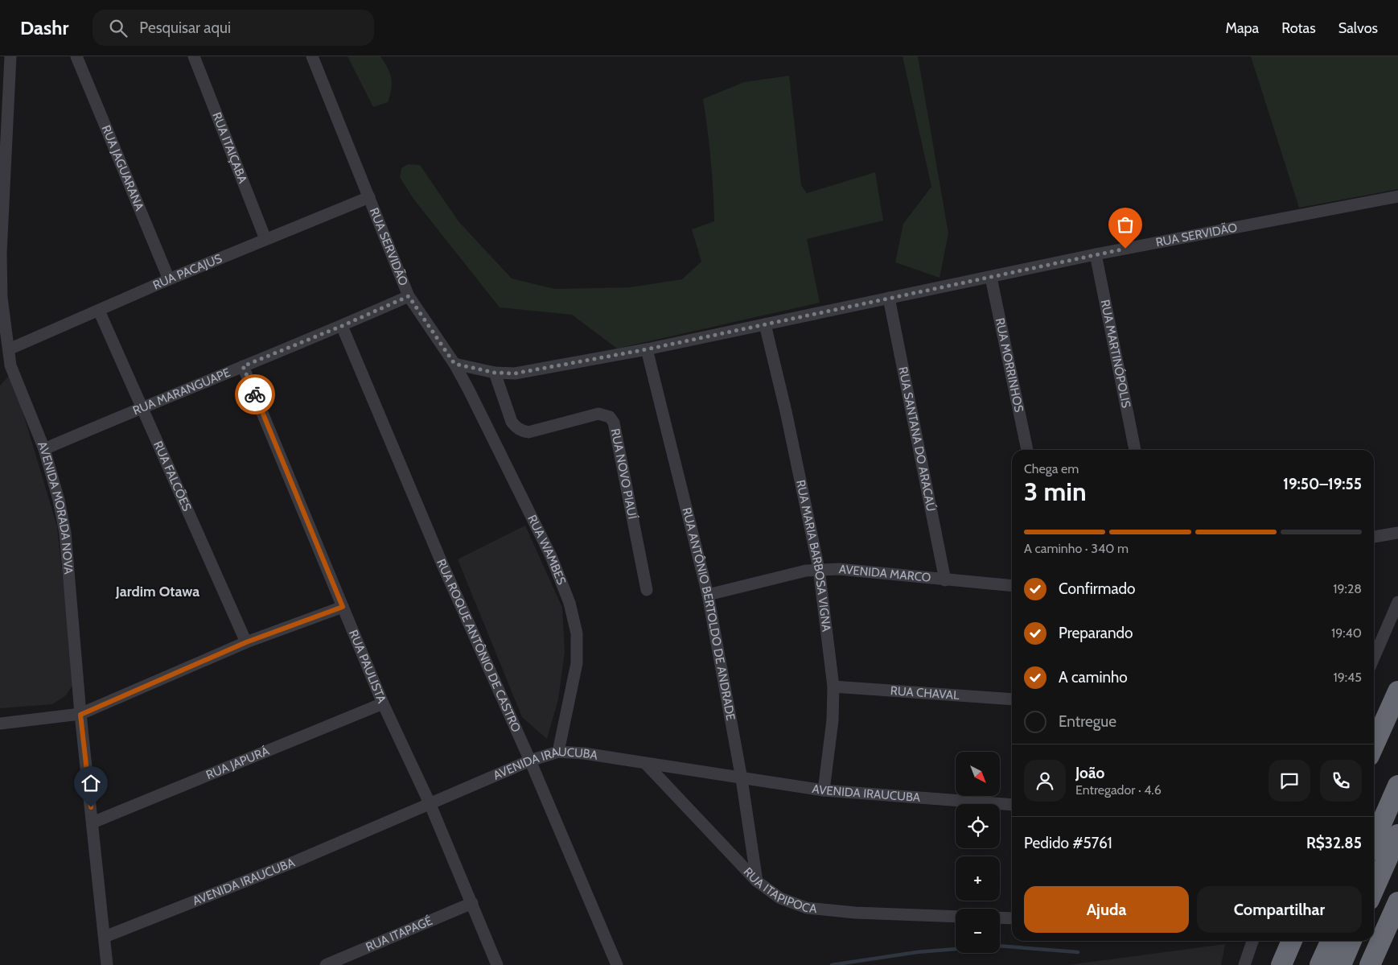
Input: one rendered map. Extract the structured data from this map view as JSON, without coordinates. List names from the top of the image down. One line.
{"streets":{"street":["RUA ITAIÇABA","RUA JAGUARANA","RUA SERVIDÃO","RUA PACAJUS","RUA MARTINÓPOLIS","RUA MORRINHOS","RUA MARANGUAPE","RUA SANTANA DO ARACAÚ","RUA NOVO PIAUÍ","RUA FALCÕES","AVENIDA MORADA NOVA","RUA WAMBES","RUA MARIA BARBOSA VIGNA","AVENIDA MARCO","RUA ANTÔNIO BERTOLDO DE ANDRADE","RUA ROQUE ANTÔNIO DE CASTRO","RUA PAULISTA","RUA CHAVAL","RUA JAPURÁ","AVENIDA IRAUCUBA","RUA ITAPIPOCA","RUA ITAPAGÉ"]},"crossings":[["RUA ITAIÇABA","RUA PACAJUS"],["RUA JAGUARANA","RUA PACAJUS"],["RUA SERVIDÃO","RUA PACAJUS"],["RUA SERVIDÃO","RUA MARTINÓPOLIS"],["RUA SERVIDÃO","RUA MORRINHOS"],["RUA SERVIDÃO","RUA MARANGUAPE"],["RUA SERVIDÃO","RUA SANTANA DO ARACAÚ"],["RUA SERVIDÃO","RUA NOVO PIAUÍ"],["RUA SERVIDÃO","RUA WAMBES"],["RUA SERVIDÃO","RUA MARIA BARBOSA VIGNA"],["RUA SERVIDÃO","RUA ANTÔNIO BERTOLDO DE ANDRADE"],["RUA PACAJUS","RUA FALCÕES"],["RUA PACAJUS","AVENIDA MORADA NOVA"],["RUA MARANGUAPE","RUA FALCÕES"],["RUA MARANGUAPE","AVENIDA MORADA NOVA"],["RUA MARANGUAPE","RUA ROQUE ANTÔNIO DE CASTRO"],["RUA MARANGUAPE","RUA PAULISTA"],["RUA SANTANA DO ARACAÚ","AVENIDA MARCO"],["AVENIDA MORADA NOVA","RUA JAPURÁ"],["AVENIDA MORADA NOVA","AVENIDA IRAUCUBA"],["RUA WAMBES","AVENIDA IRAUCUBA"],["RUA MARIA BARBOSA VIGNA","AVENIDA MARCO"],["RUA MARIA BARBOSA VIGNA","RUA CHAVAL"],["RUA MARIA BARBOSA VIGNA","AVENIDA IRAUCUBA"],["AVENIDA MARCO","RUA ANTÔNIO BERTOLDO DE ANDRADE"],["RUA ANTÔNIO BERTOLDO DE ANDRADE","AVENIDA IRAUCUBA"],["RUA ANTÔNIO BERTOLDO DE ANDRADE","RUA ITAPIPOCA"],["RUA ROQUE ANTÔNIO DE CASTRO","AVENIDA IRAUCUBA"],["RUA PAULISTA","RUA JAPURÁ"],["RUA PAULISTA","AVENIDA IRAUCUBA"],["RUA PAULISTA","RUA ITAPAGÉ"],["AVENIDA IRAUCUBA","RUA ITAPIPOCA"]],"districts":["Jardim Otawa"],"north":"bottom right","page":{"header":"Dashr","search":"Pesquisar aqui","nav":["Mapa","Rotas","Salvos"],"heading":["3 min","Chega em","19:50–19:55"],"panel":["João","Entregador · 4.6","Pedido #5761","R$32.85"],"bar":"A caminho · 340 m","list":[["Confirmado","19:28"],["Preparando","19:40"],["A caminho","19:45"],"Entregue"],"map_buttons":["+","−"],"buttons":["Ajuda","Compartilhar"]}}
